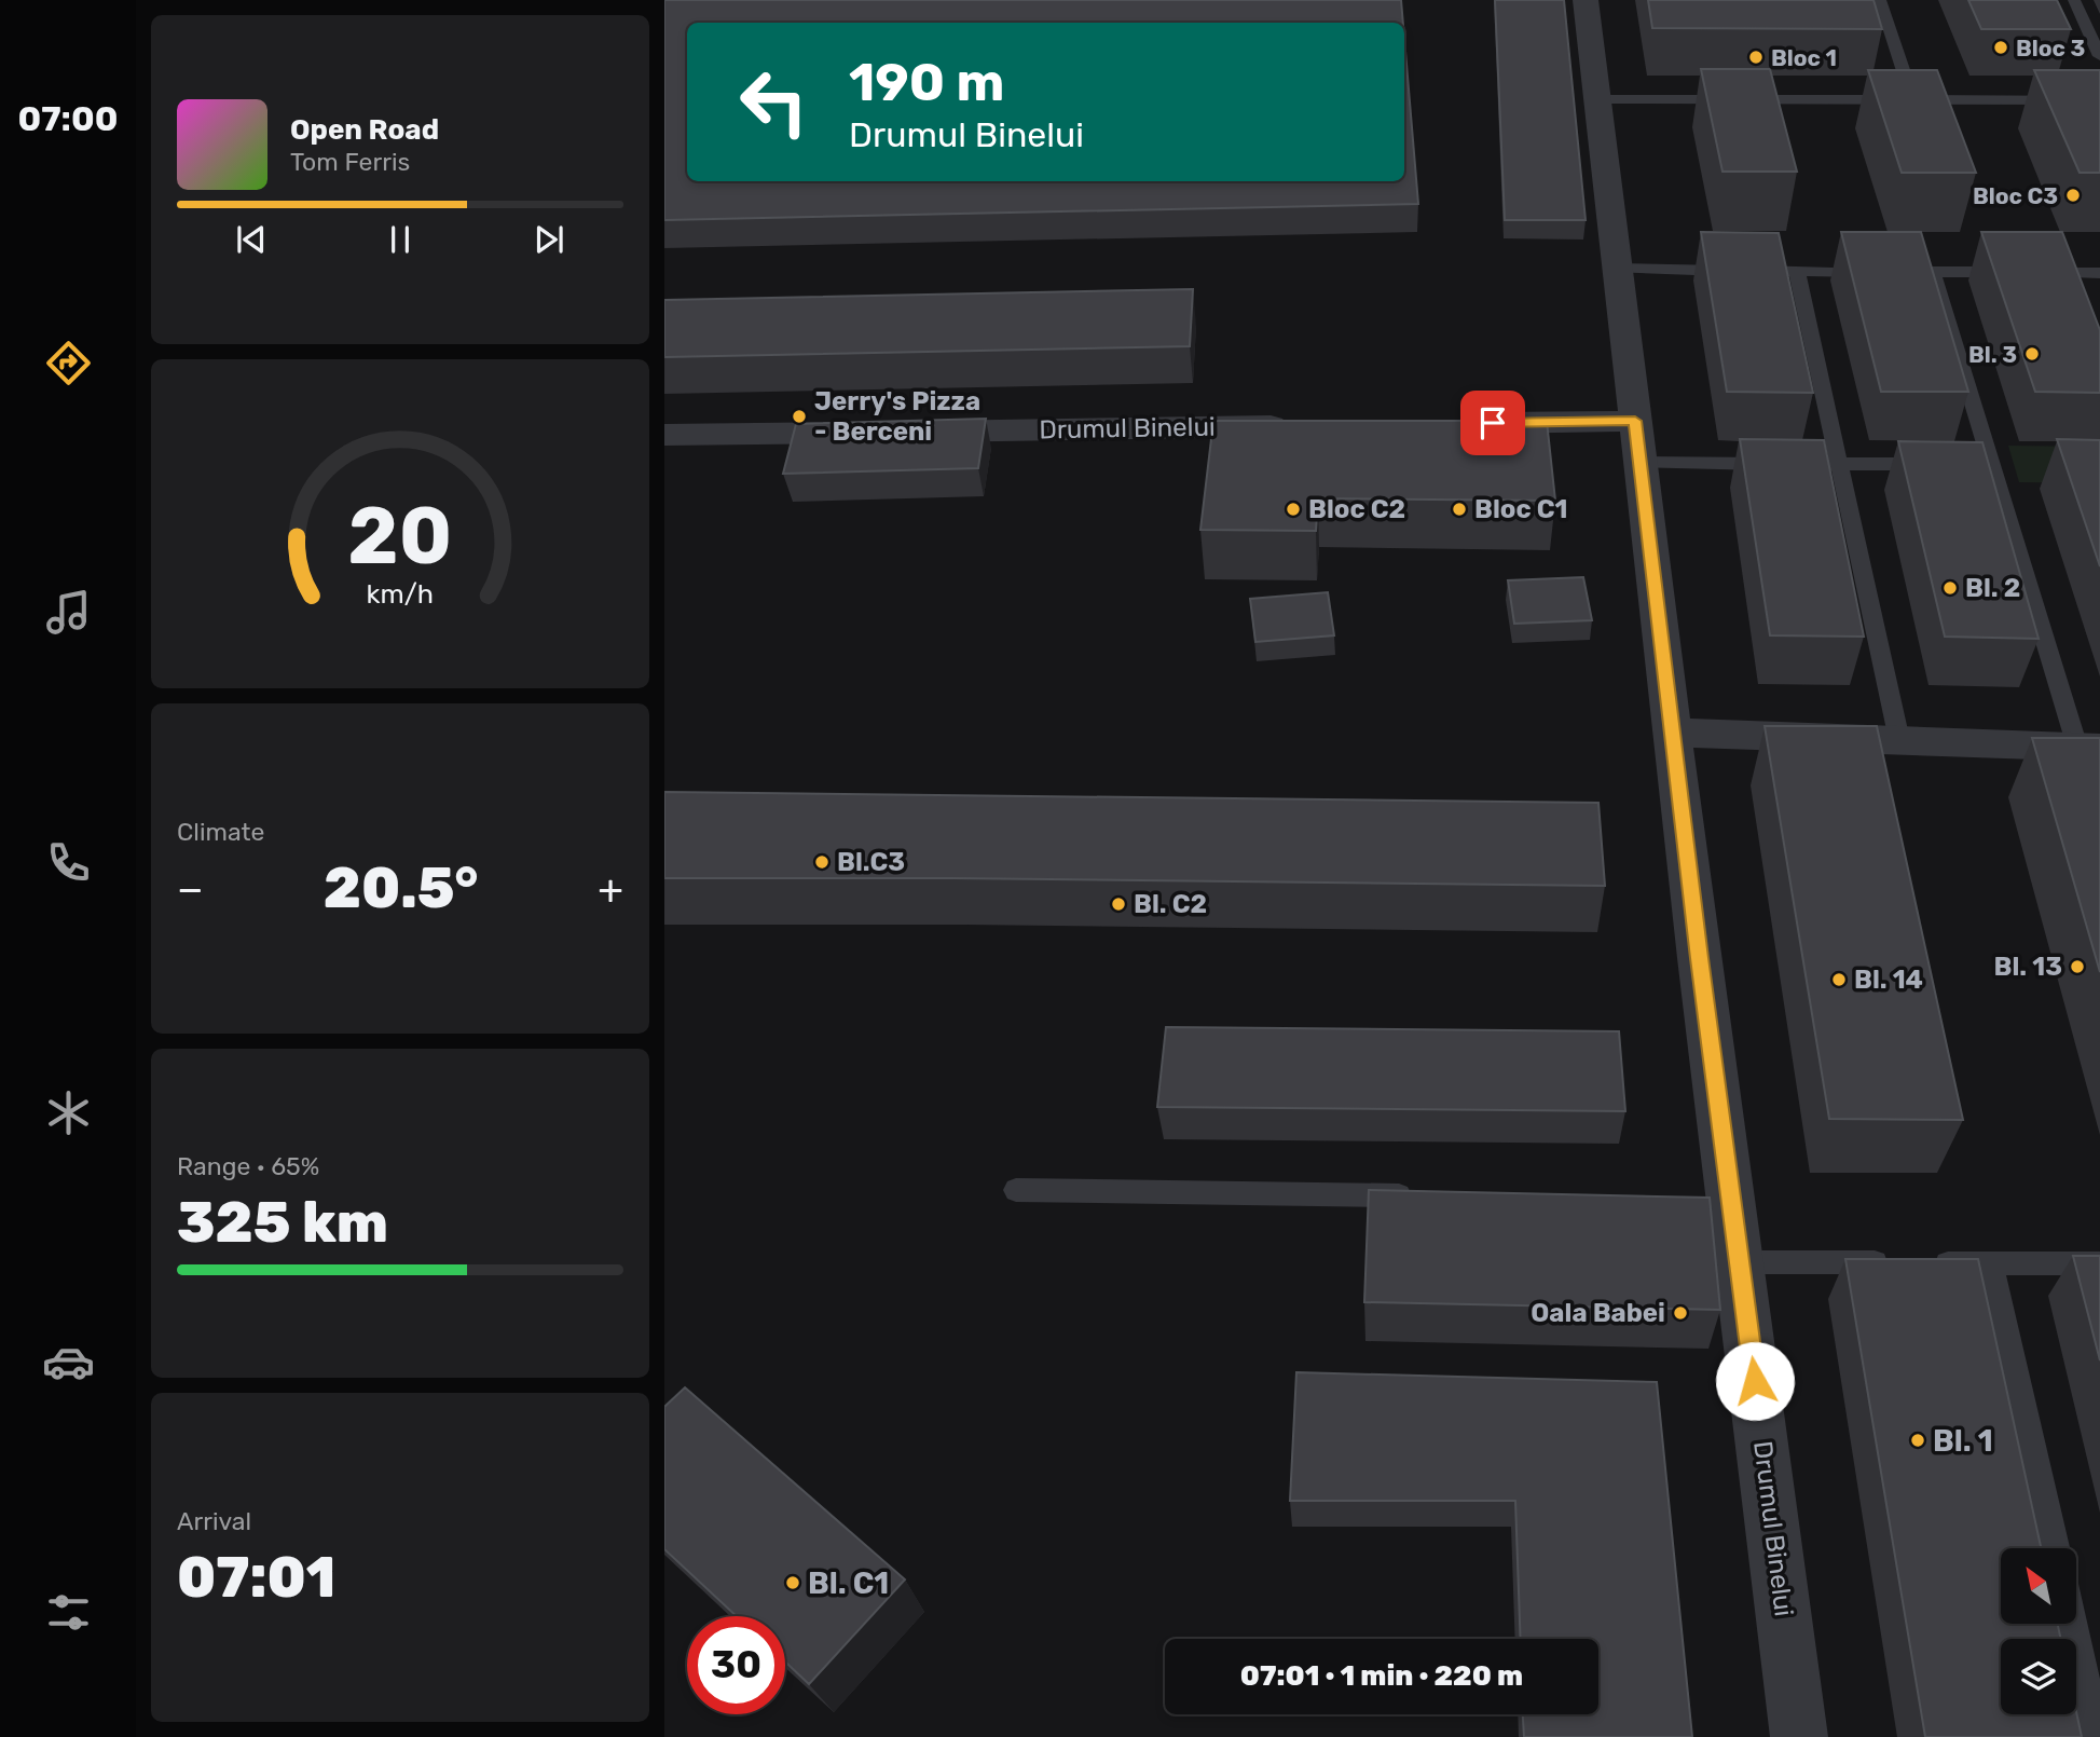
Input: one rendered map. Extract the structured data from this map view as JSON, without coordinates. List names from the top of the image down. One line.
{"streets":{"street":["Drumul Binelui"]},"places":["Bloc 3","Bloc 1","Bloc C3","Bl. 3","Jerry's Pizza - Berceni","Bloc C2","Bloc C1","Bl. 2","Bl.C3","Bl. C2","Bl. 13","Bl. 14","Oala Babei","Bl. 1","Bl. C1"],"north":"top left","page":{"tabs":"07:00","turn":["190 m","Drumul Binelui"],"song":["Open Road","Tom Ferris"],"tile":["Climate",["Range · 65%","325 km"],["Arrival","07:01"]],"heat":["−","20.5°","+"],"limit":"30","trip":"07:01 · 1 min · 220 m","gauge":["20","km/h"]}}
